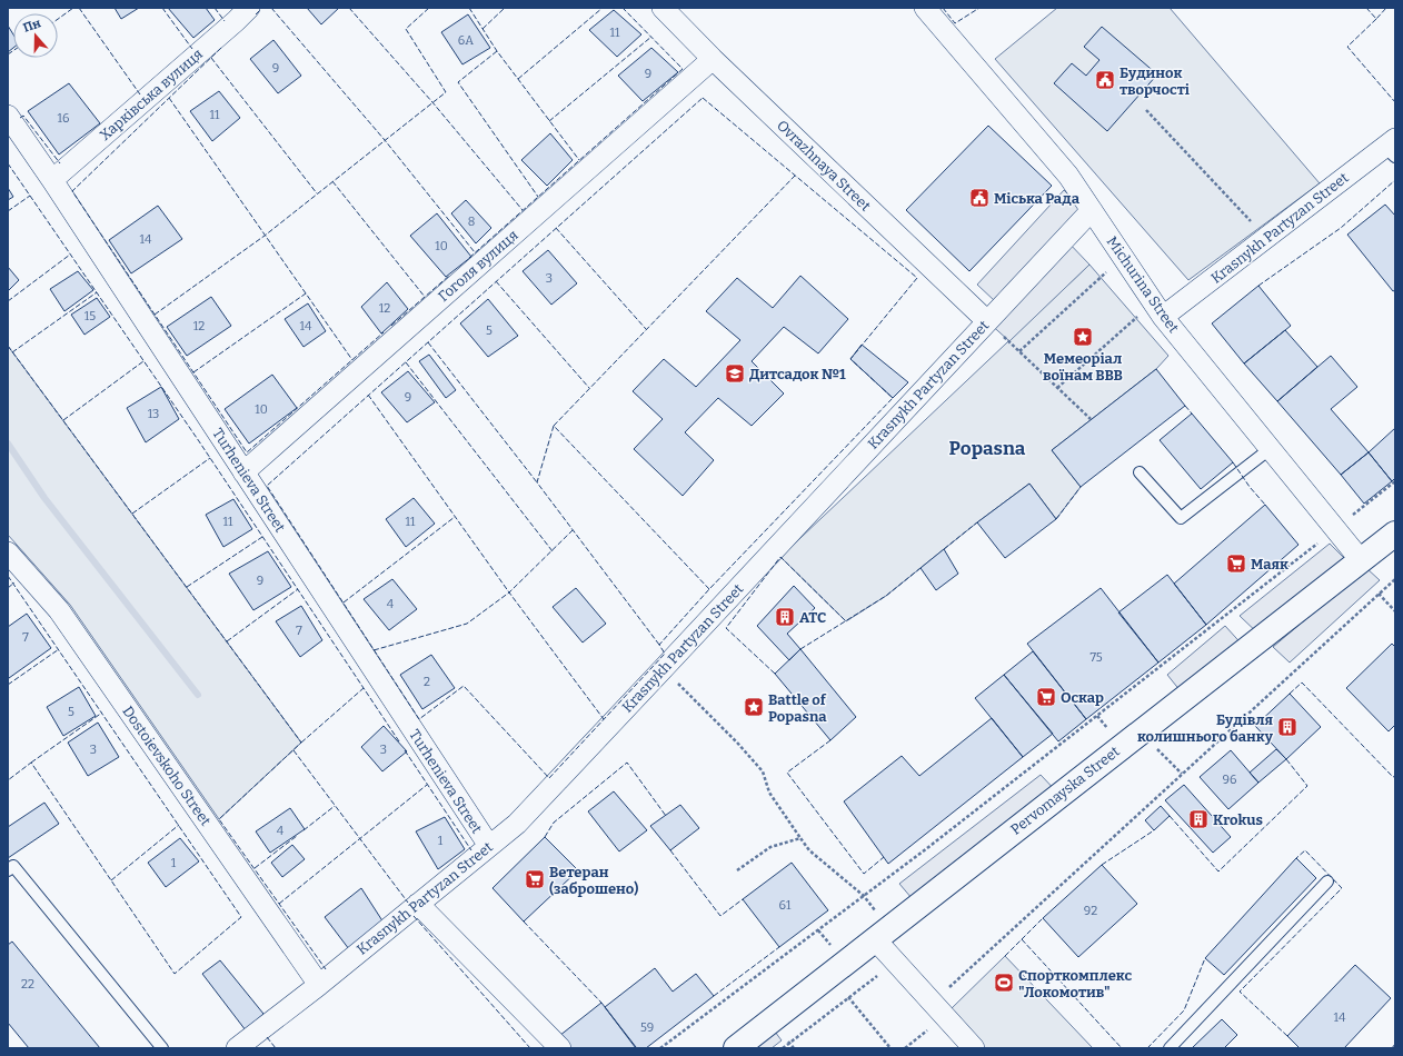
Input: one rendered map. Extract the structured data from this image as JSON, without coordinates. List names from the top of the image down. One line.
{"streets":{"street":["Харківська вулиця","Ovrazhnaya Street","Krasnykh Partyzan Street","Гоголя вулиця","Michurina Street","Turhenieva Street","Dostoievskoho Street","Pervomayska Street"]},"crossings":[["Харківська вулиця","Turhenieva Street"],["Ovrazhnaya Street","Krasnykh Partyzan Street"],["Ovrazhnaya Street","Гоголя вулиця"],["Krasnykh Partyzan Street","Michurina Street"],["Krasnykh Partyzan Street","Turhenieva Street"],["Krasnykh Partyzan Street","Dostoievskoho Street"],["Гоголя вулиця","Turhenieva Street"],["Michurina Street","Pervomayska Street"]],"districts":["Popasna"],"places":{"public building":["Будинок творчості","Міська Рада"],"place":["Мемеоріал воїнам ВВВ","Battle of Popasna"],"school or university":["Дитсадок №1"],"supermarket":["Маяк","Оскар","Ветеран (заброшено)"],"building":["АТС","Будівля колишнього банку","Krokus"],"sports":["Спорткомплекс \"Локомотив\""]},"house_numbers":["11","6А","9","9","11","16","8","14","10","3","12","15","12","14","5","9","10","13","11","11","9","4","7","7","75","2","5","3","3","96","4","1","1","61","92","22","14","59"],"north":"top"}
